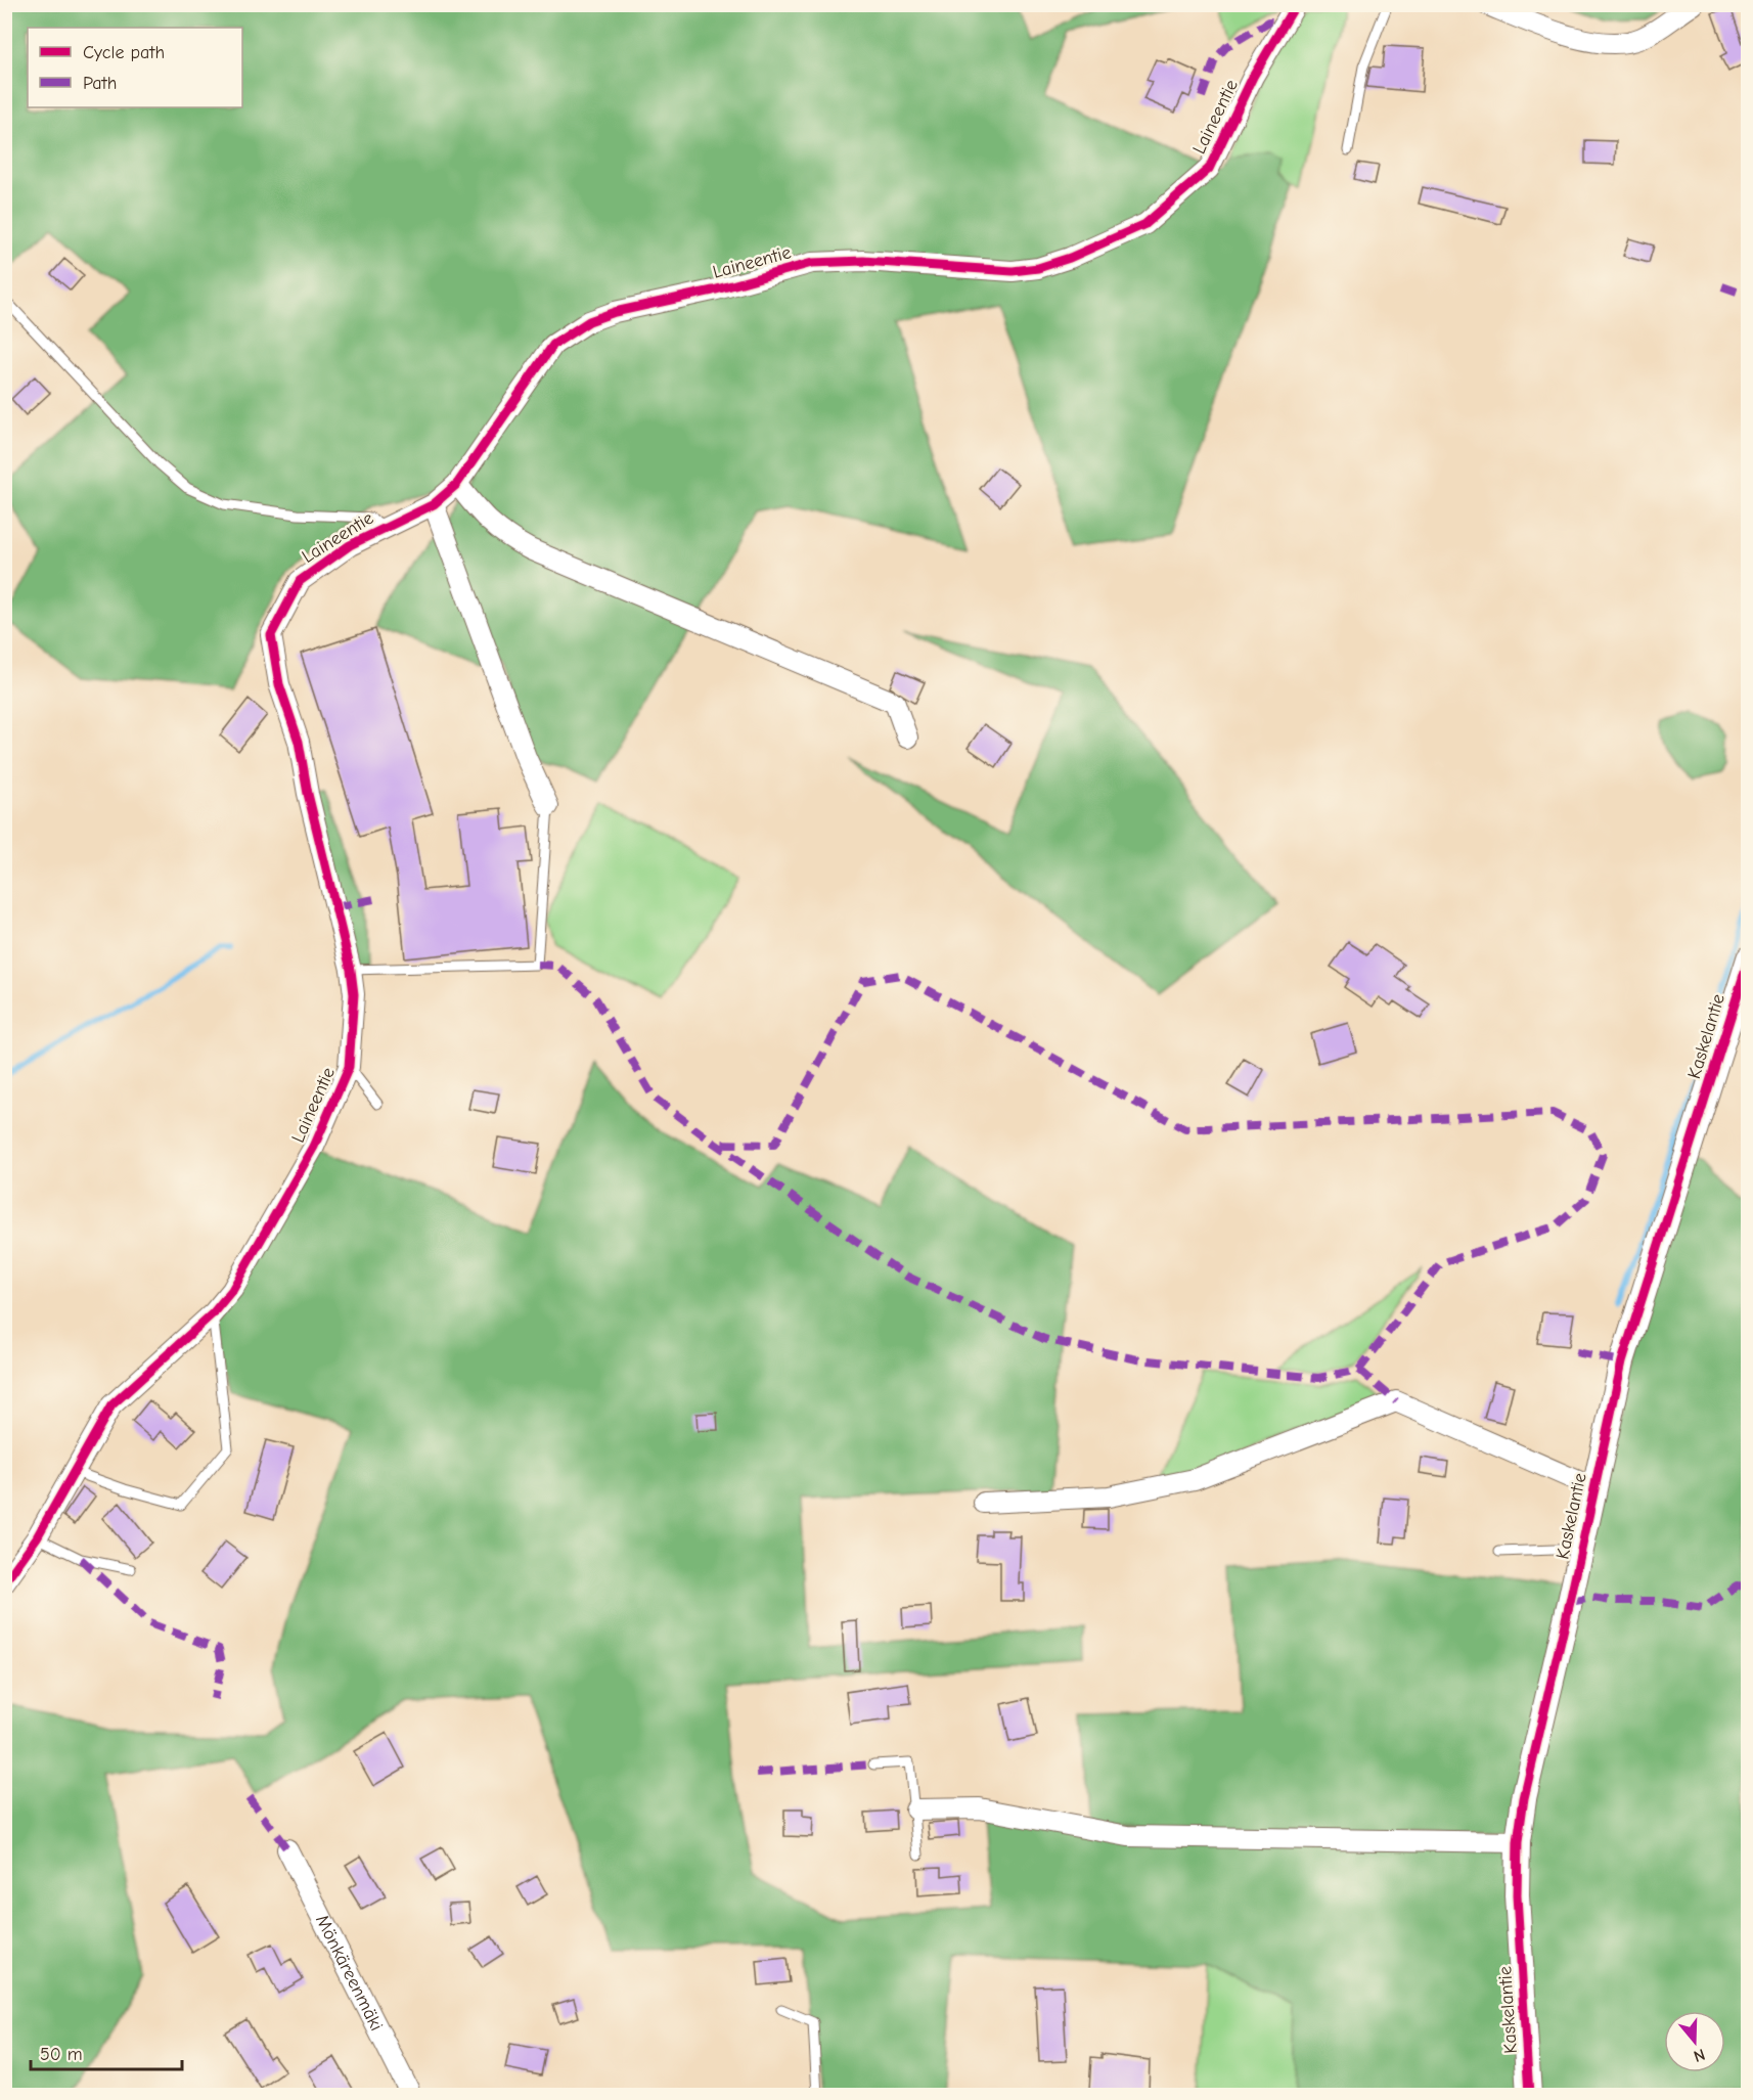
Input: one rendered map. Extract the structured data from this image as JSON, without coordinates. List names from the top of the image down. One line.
{"streets":{"street":["Laineentie","Kaskelantie","Mönkäreenmäki"]},"legend":["Cycle path","Path"],"scale_bar":"50 m","north":"bottom"}
